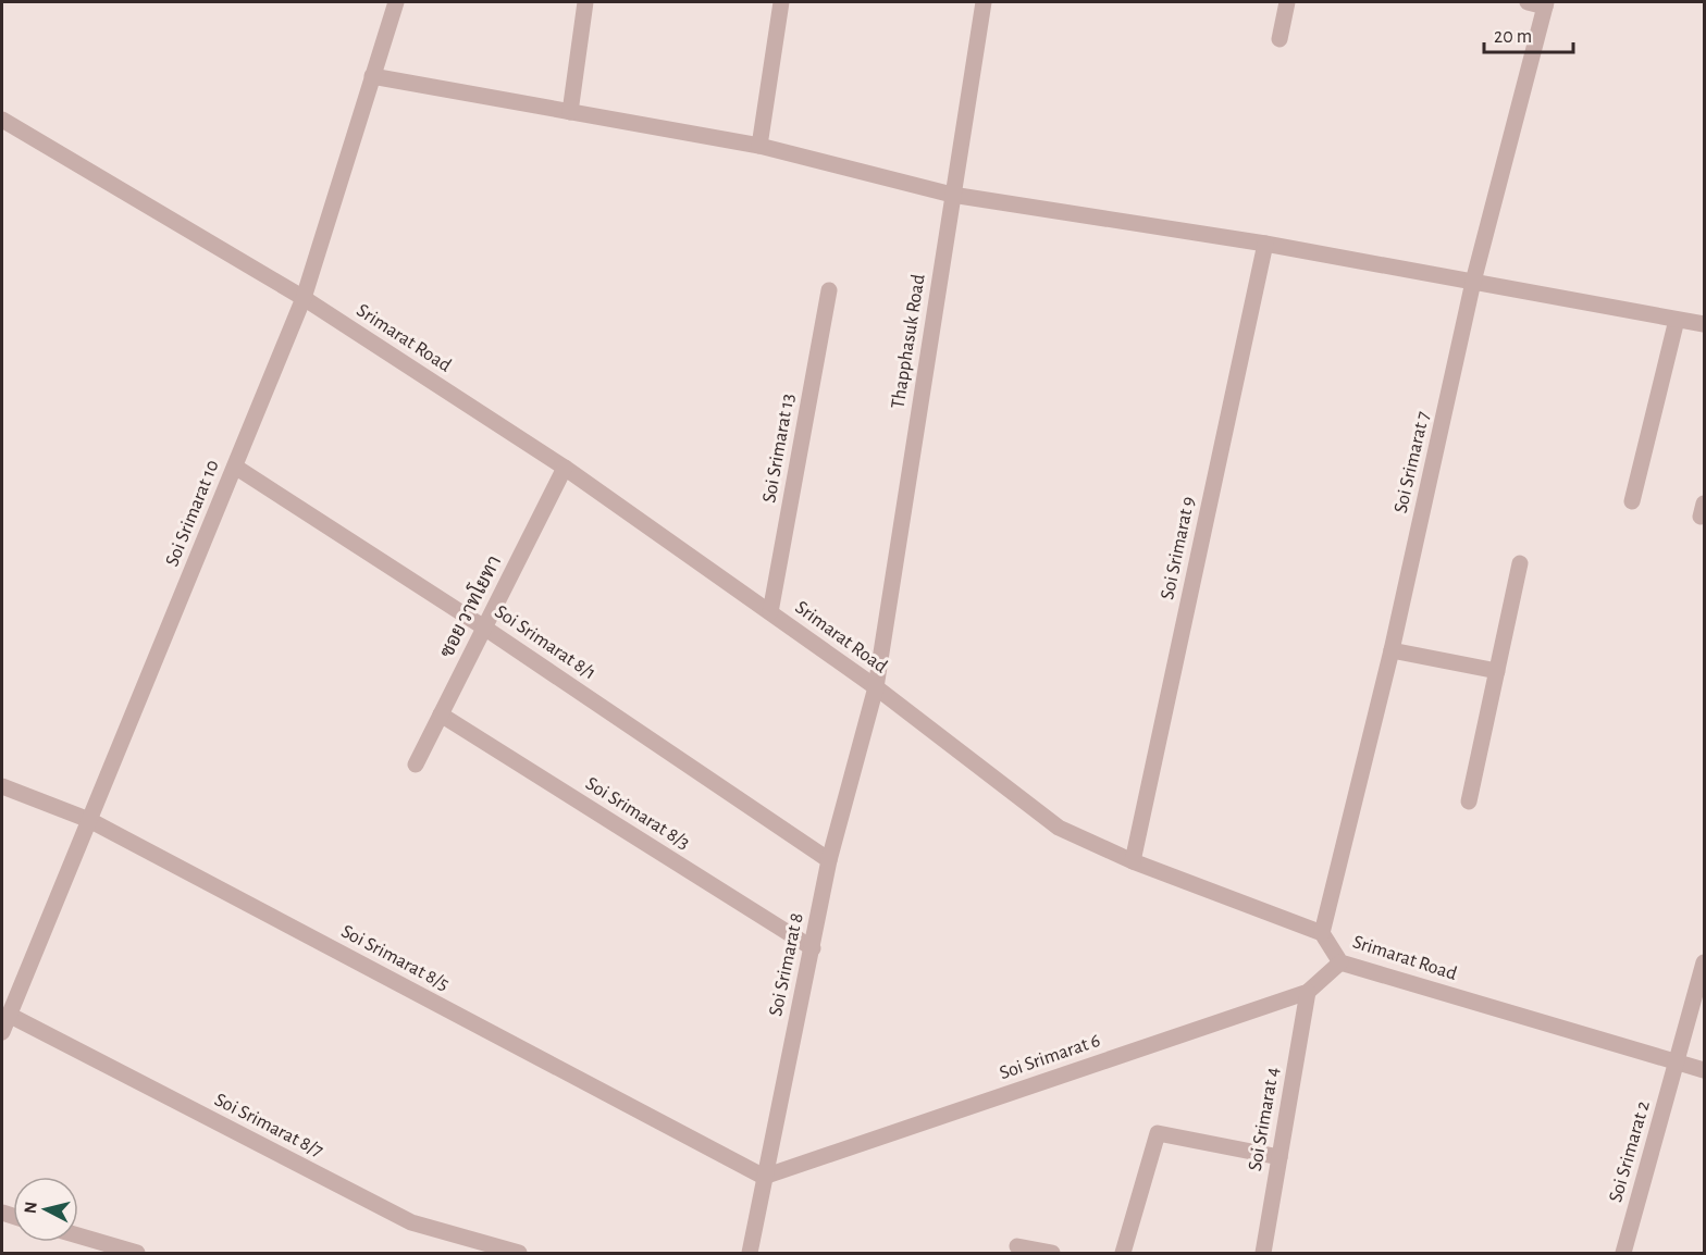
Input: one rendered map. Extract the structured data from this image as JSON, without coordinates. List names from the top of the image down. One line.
{"streets":{"street":["Srimarat Road","Thapphasuk Road","Soi Srimarat 13","Soi Srimarat 7","Soi Srimarat 10","Soi Srimarat 9","ซอย วาทโยทา","Soi Srimarat 8/1","Soi Srimarat 8/3","Soi Srimarat 8/5","Soi Srimarat 8","Soi Srimarat 6","Soi Srimarat 4","Soi Srimarat 8/7","Soi Srimarat 2"]},"crossings":[["Srimarat Road","Thapphasuk Road"],["Srimarat Road","Soi Srimarat 13"],["Srimarat Road","Soi Srimarat 7"],["Srimarat Road","Soi Srimarat 10"],["Srimarat Road","Soi Srimarat 9"],["Srimarat Road","ซอย วาทโยทา"],["Srimarat Road","Soi Srimarat 8"],["Srimarat Road","Soi Srimarat 6"],["Srimarat Road","Soi Srimarat 2"],["Thapphasuk Road","Soi Srimarat 8"],["Soi Srimarat 10","Soi Srimarat 8/1"],["Soi Srimarat 10","Soi Srimarat 8/5"],["Soi Srimarat 10","Soi Srimarat 8/7"],["ซอย วาทโยทา","Soi Srimarat 8/1"],["ซอย วาทโยทา","Soi Srimarat 8/3"],["Soi Srimarat 8/1","Soi Srimarat 8"],["Soi Srimarat 8/3","Soi Srimarat 8"],["Soi Srimarat 8/5","Soi Srimarat 8"],["Soi Srimarat 8/5","Soi Srimarat 6"],["Soi Srimarat 8","Soi Srimarat 6"],["Soi Srimarat 6","Soi Srimarat 4"]],"scale_bar":"20 m","north":"left"}
